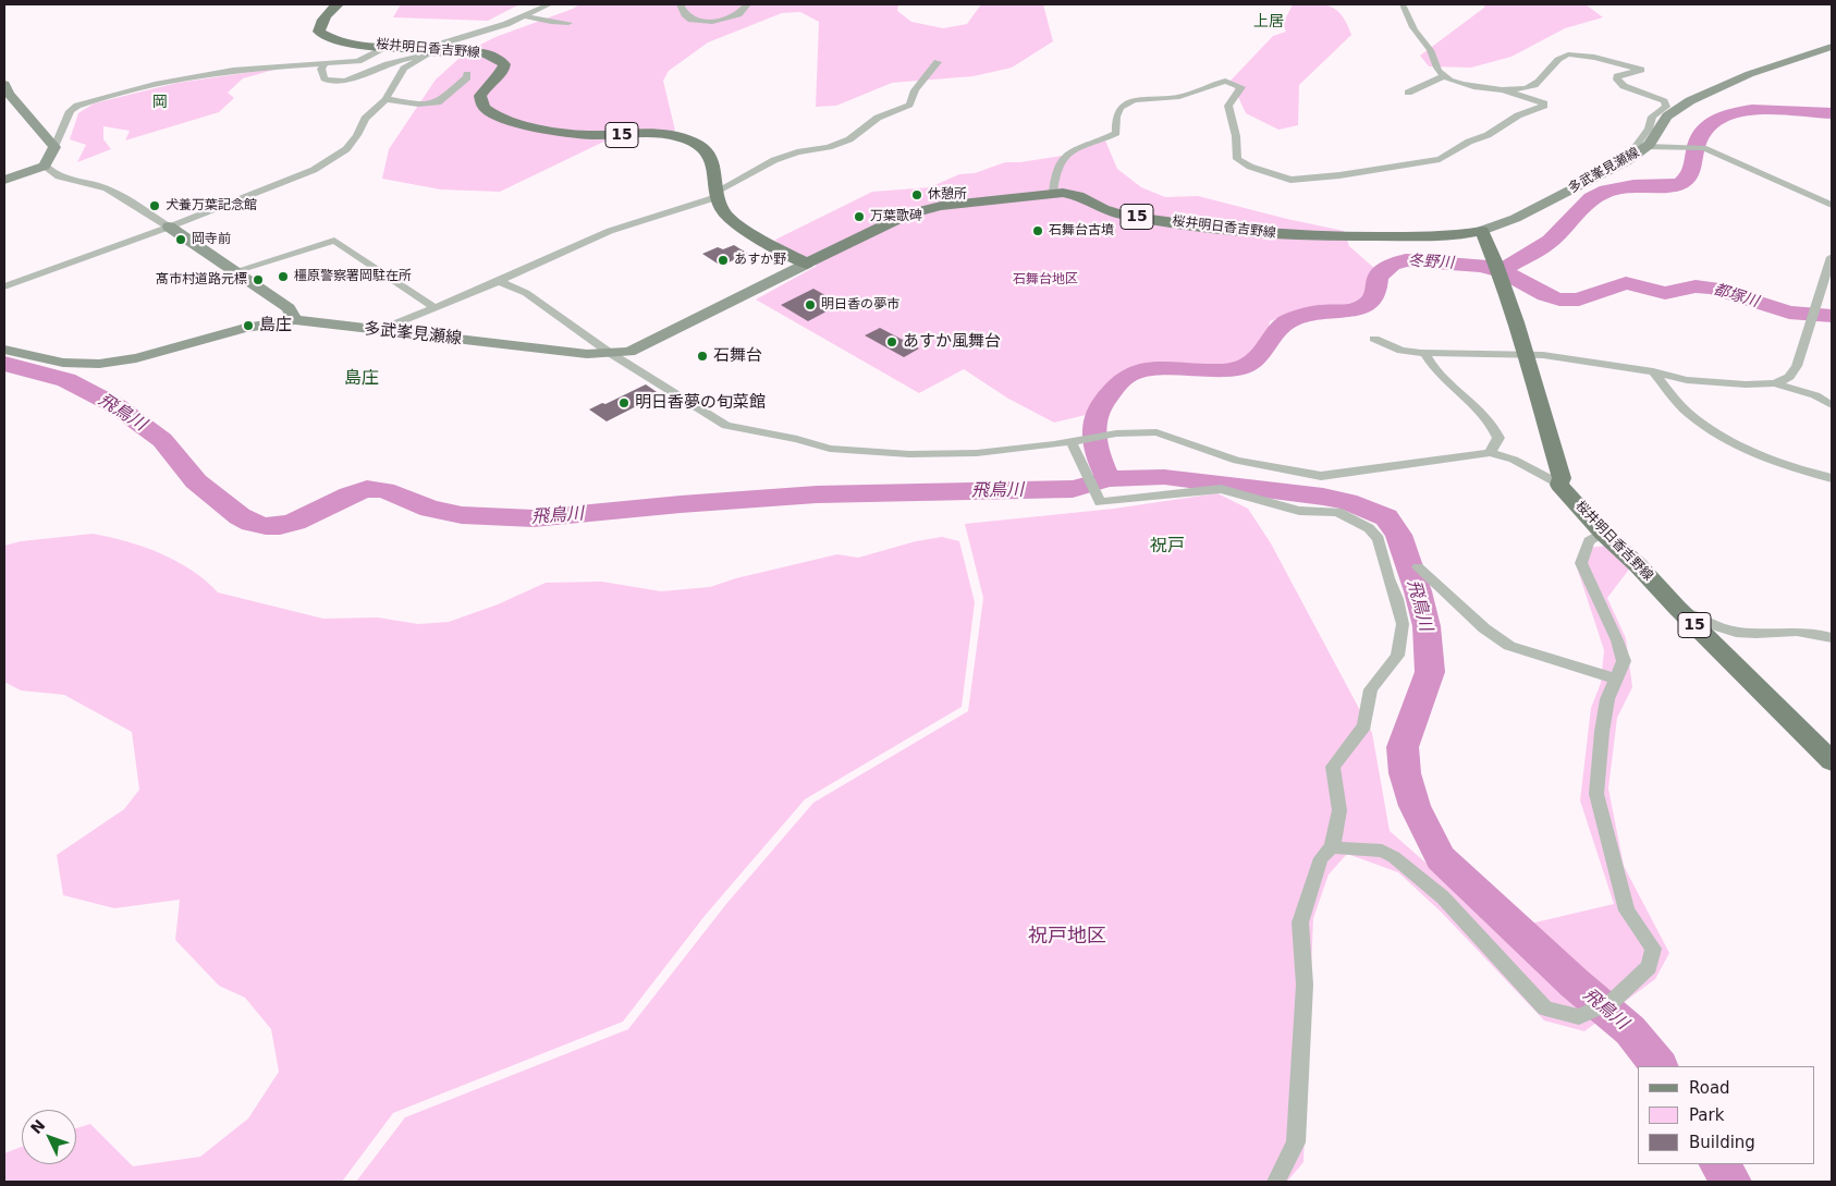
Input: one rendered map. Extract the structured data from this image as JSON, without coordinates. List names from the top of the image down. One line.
{"streets":{"main road":["桜井明日香吉野線","15","多武峯見瀬線"]},"crossings":[["桜井明日香吉野線","多武峯見瀬線"]],"districts":["上居","岡","島庄","祝戸"],"water":["冬野川","都塚川","飛鳥川"],"parks":["石舞台地区","祝戸地区"],"places":["休憩所","犬養万葉記念館","万葉歌碑","石舞台古墳","岡寺前","あすか野","橿原警察署岡駐在所","髙市村道路元標","明日香の夢市","島庄","あすか風舞台","石舞台","明日香夢の旬菜館"],"legend":["Road","Park","Building"],"north":"top left"}
